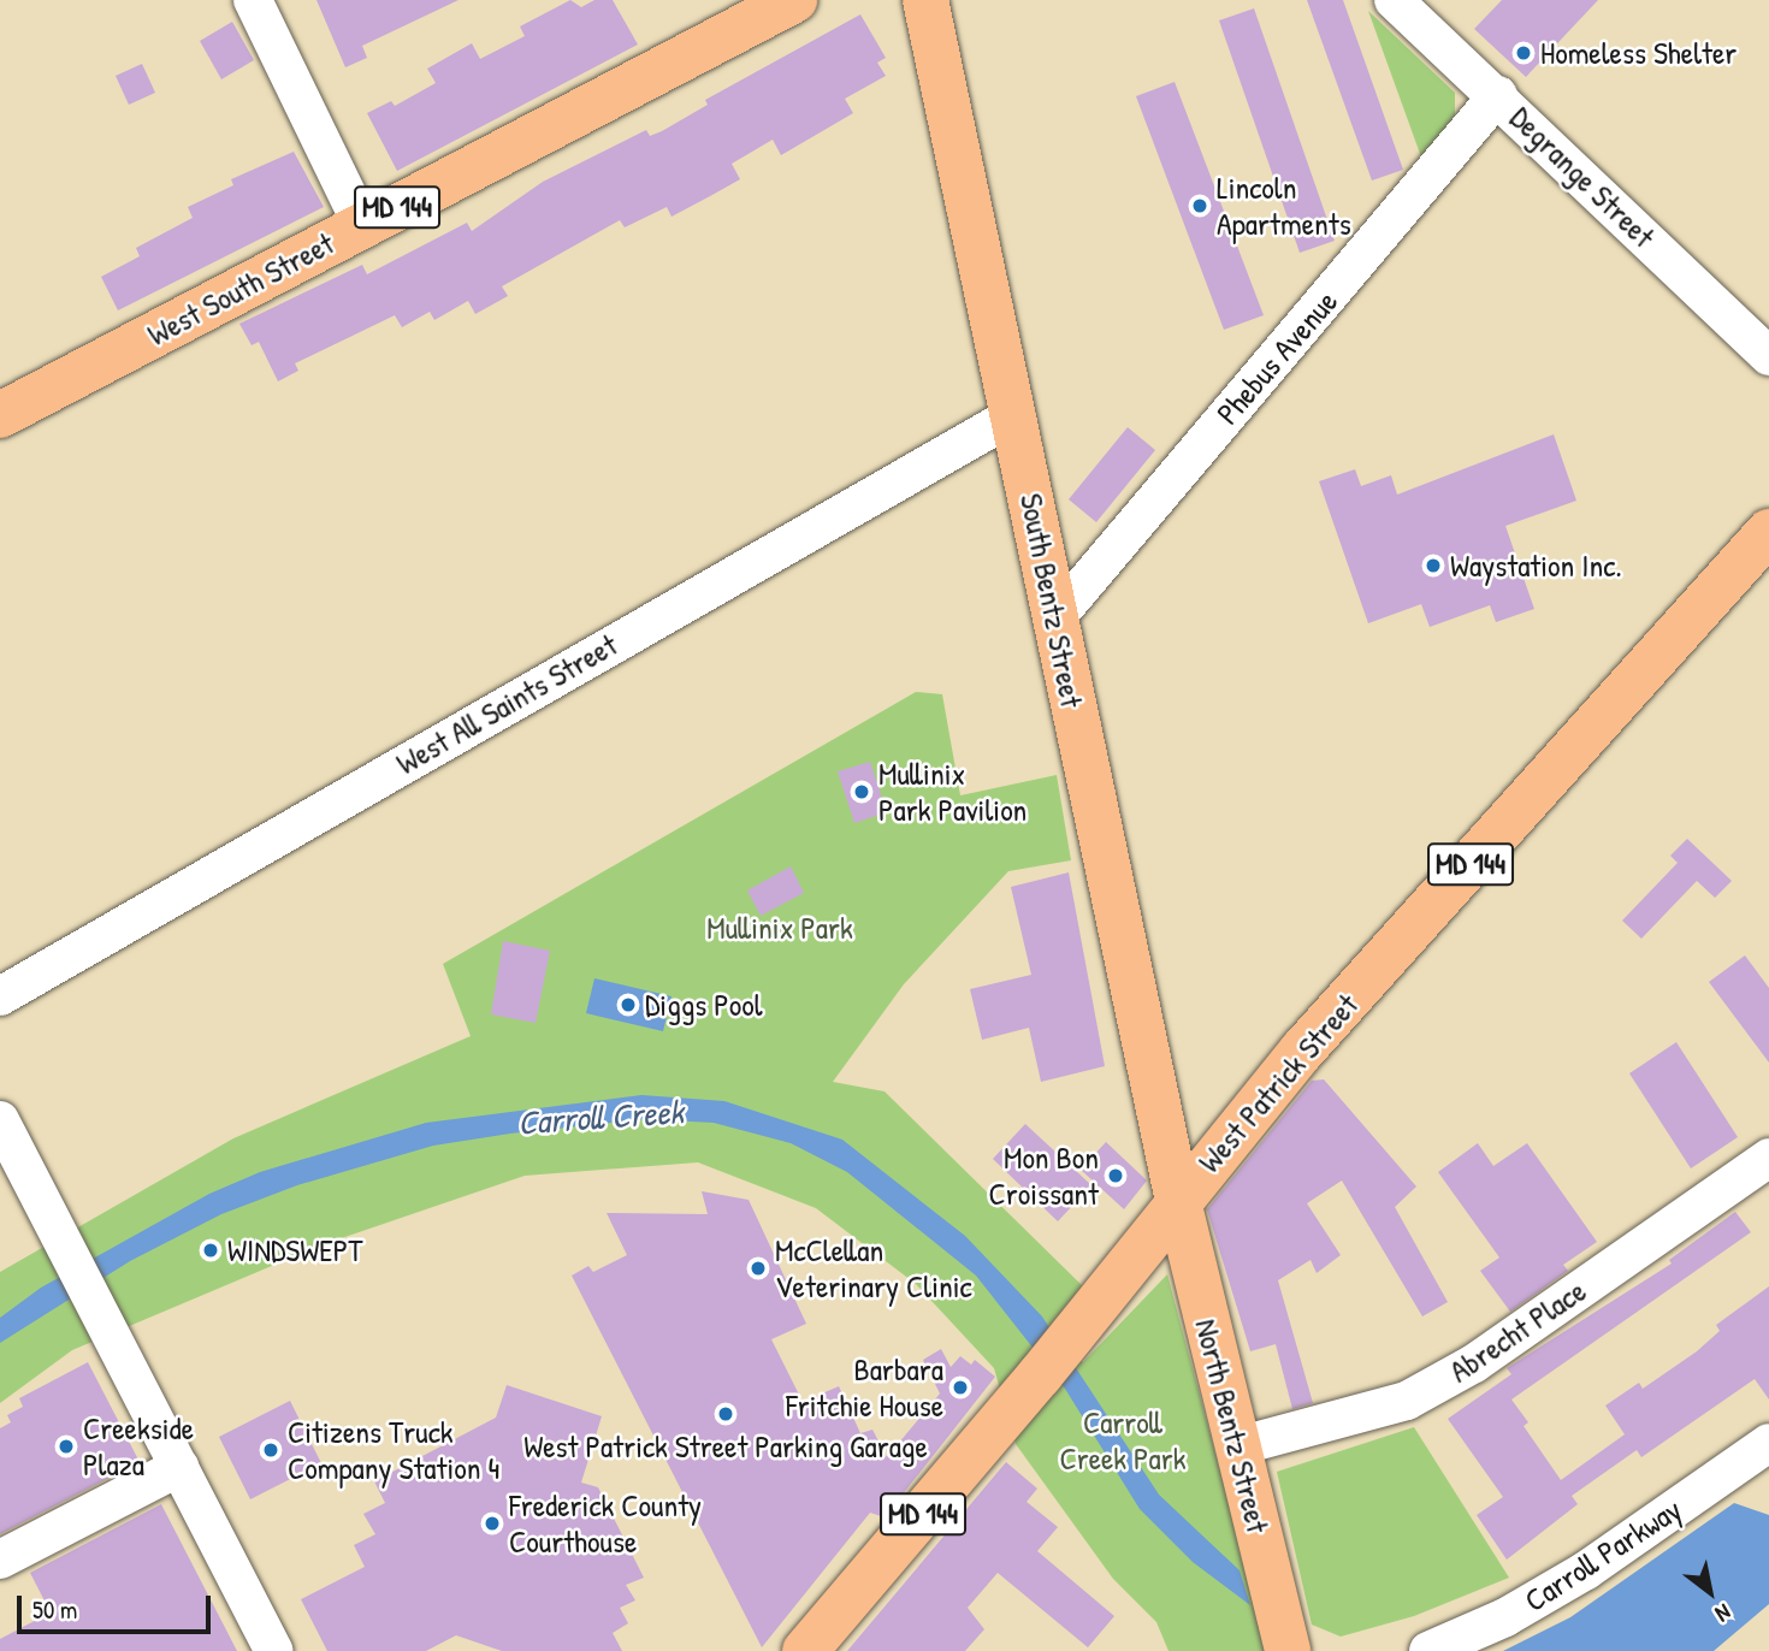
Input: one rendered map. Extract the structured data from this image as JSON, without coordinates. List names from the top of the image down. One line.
{"streets":{"main road":["MD 144","West South Street","South Bentz Street","West Patrick Street","North Bentz Street"],"street":["Degrange Street","Phebus Avenue","West All Saints Street","Abrecht Place","Carroll Parkway"]},"crossings":[["Degrange Street","Phebus Avenue"],["Phebus Avenue","South Bentz Street"],["South Bentz Street","West All Saints Street"],["South Bentz Street","West Patrick Street"],["South Bentz Street","North Bentz Street"],["West Patrick Street","North Bentz Street"],["Abrecht Place","North Bentz Street"]],"water":["Carroll Creek"],"parks":["Mullinix Park","Carroll Creek Park"],"places":["Homeless Shelter","Lincoln Apartments","Waystation Inc.","Mullinix Park Pavilion","Diggs Pool","Mon Bon Croissant","WINDSWEPT","McClellan Veterinary Clinic","Barbara Fritchie House","West Patrick Street Parking Garage","Creekside Plaza","Citizens Truck Company Station 4","Frederick County Courthouse"],"scale_bar":"50 m","north":"bottom right"}
